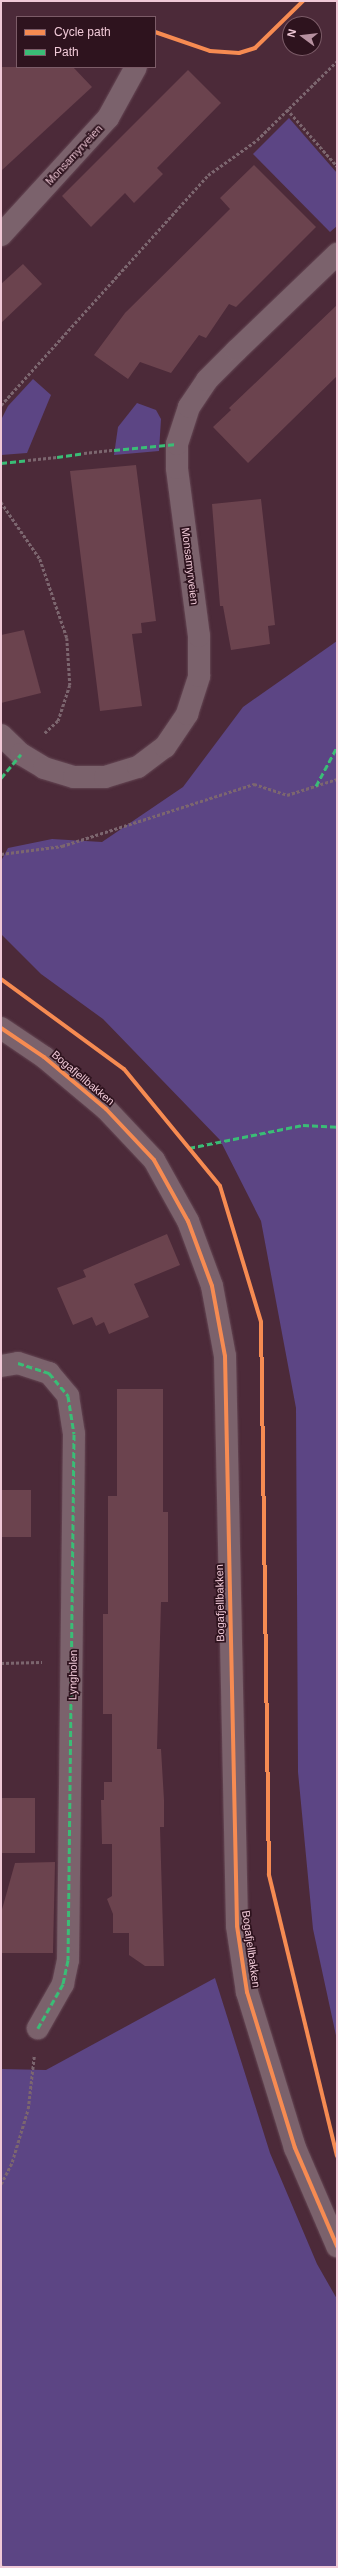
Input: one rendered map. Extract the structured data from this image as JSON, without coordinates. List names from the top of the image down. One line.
{"streets":{"street":["Monsamyrveien","Bogafjellbakken","Lyngholen"]},"legend":["Cycle path","Path"],"north":"left"}
